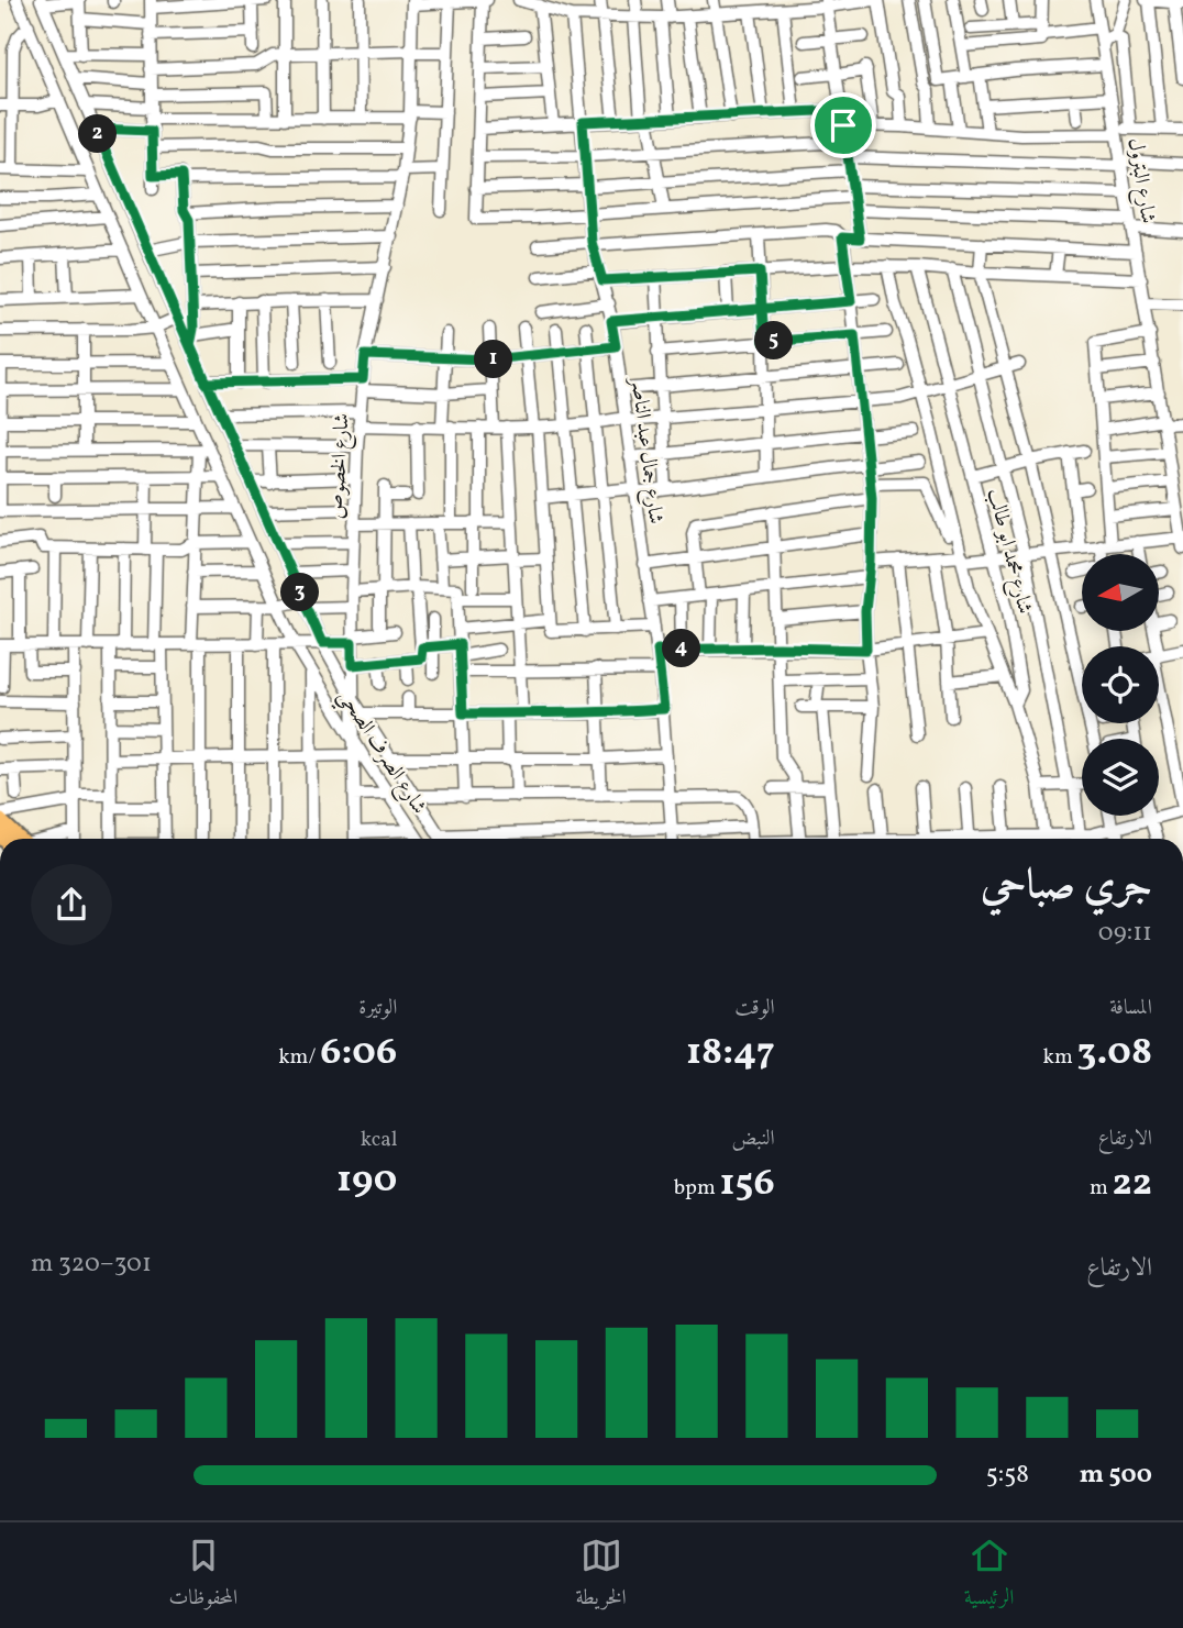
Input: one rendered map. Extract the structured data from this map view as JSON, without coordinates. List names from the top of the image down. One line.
{"streets":{"street":["شارع البترول","شارع جمال عبد الناصر","شارع الخصوص","شارع محمد ابو طالب","شارع الصرف الصحي"]},"crossings":[["شارع الخصوص","شارع الصرف الصحي"]],"north":"left","page":{"pins":["2","5","1","3","4"],"heading":["جري صباحي","09:11"],"stats":[["المسافة","3.08 km"],["الوقت","18:47"],["الوتيرة","6:06 /km"],["الارتفاع","22 m"],["النبض","156 bpm"],["kcal","190"]],"chart":["الارتفاع","301–320 m"],"list":[{"name":"500 m","note":"5:58"}],"tabs":["الرئيسية","الخريطة","المحفوظات"]}}
